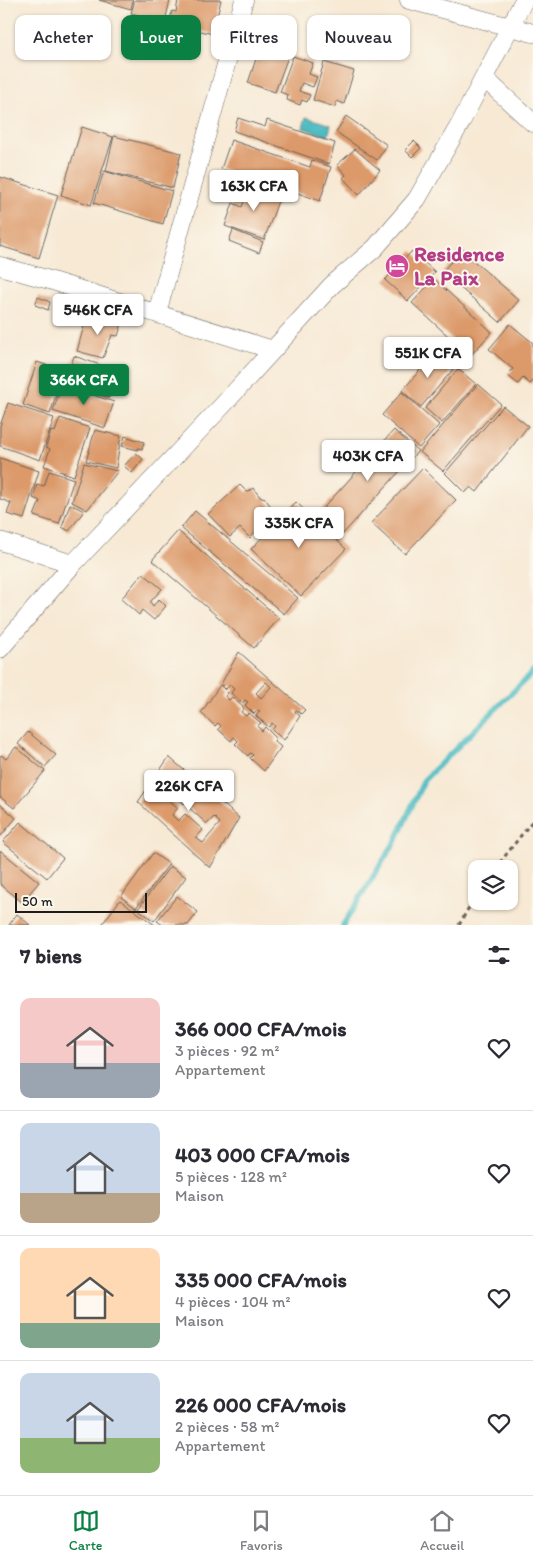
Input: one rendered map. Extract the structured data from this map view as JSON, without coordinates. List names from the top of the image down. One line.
{"places":{"hotel":["Residence La Paix"]},"scale_bar":"50 m","page":{"chip":["Acheter","Louer","Filtres","Nouveau"],"price":["163K CFA","546K CFA","551K CFA","366K CFA","403K CFA","335K CFA","226K CFA"],"scale":"50 m","heading":"7 biens","list":[{"name":"366 000 CFA/mois","note":"3 pièces · 92 m² · Appartement"},{"name":"403 000 CFA/mois","note":"5 pièces · 128 m² · Maison"},{"name":"335 000 CFA/mois","note":"4 pièces · 104 m² · Maison"},{"name":"226 000 CFA/mois","note":"2 pièces · 58 m² · Appartement"}],"tabs":["Carte","Favoris","Accueil"]}}
